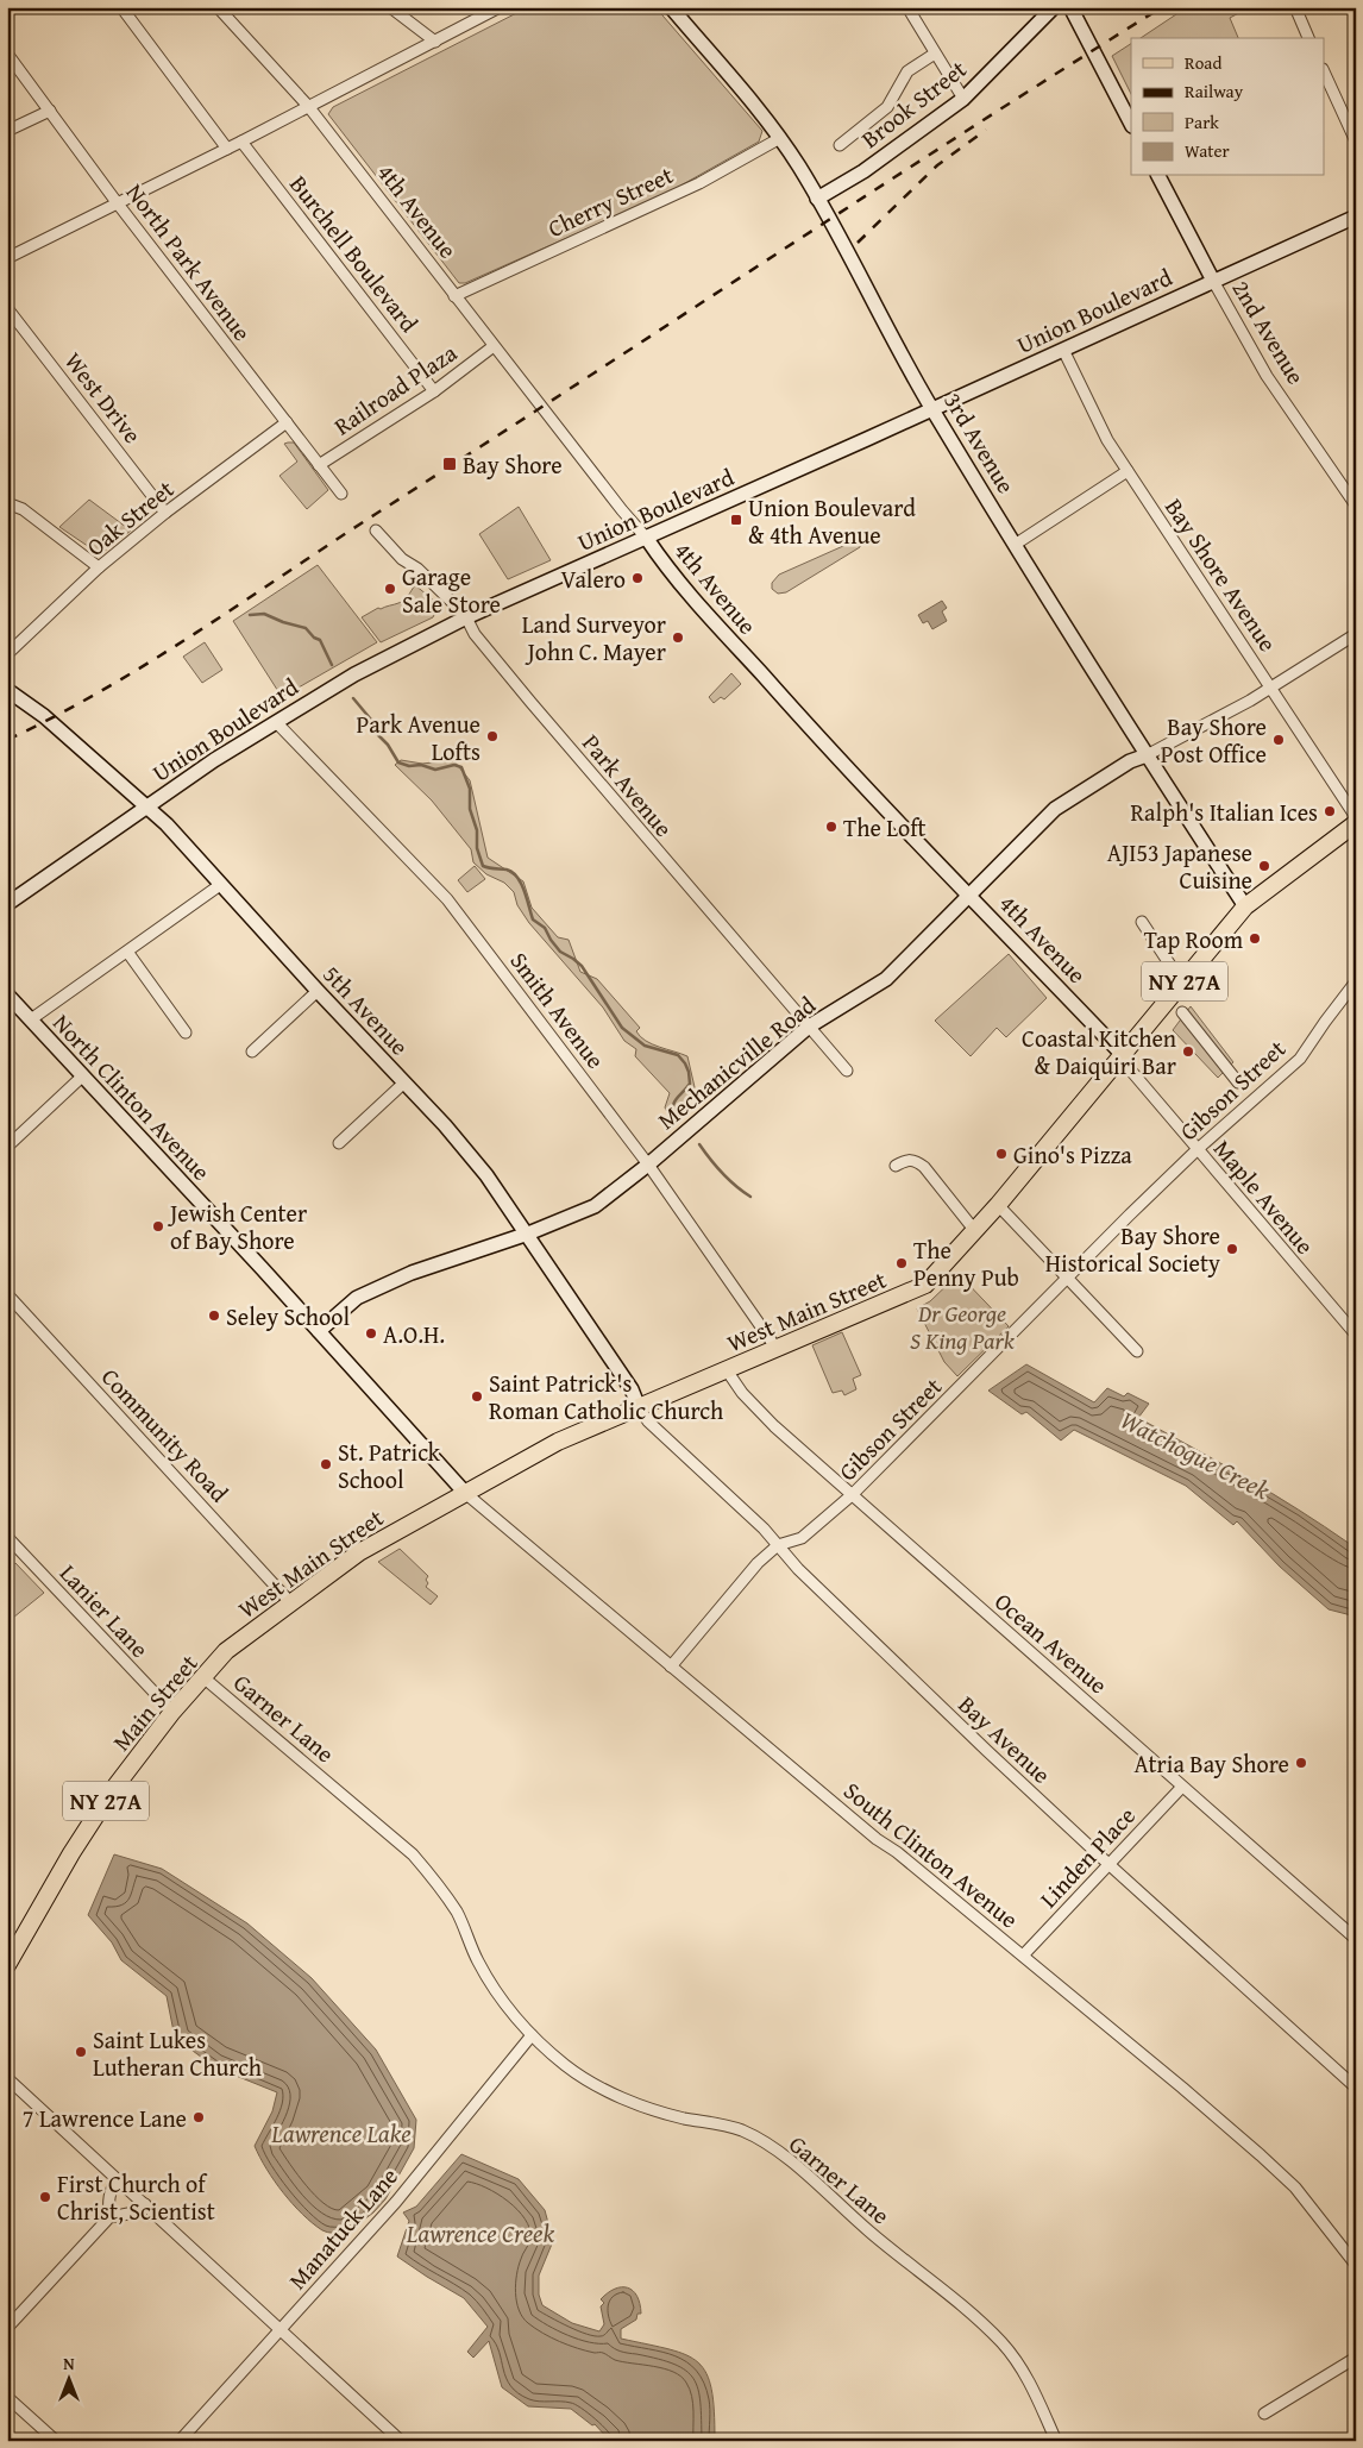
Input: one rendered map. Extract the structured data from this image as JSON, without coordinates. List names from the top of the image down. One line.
{"streets":{"main road":["Brook Street","4th Avenue","Union Boulevard","2nd Avenue","3rd Avenue","NY 27A","5th Avenue","Mechanicville Road","North Clinton Avenue","West Main Street","Main Street"],"street":["Cherry Street","Burchell Boulevard","North Park Avenue","Railroad Plaza","West Drive","Oak Street","Bay Shore Avenue","Park Avenue","Smith Avenue","Gibson Street","Maple Avenue","Community Road","Lanier Lane","Ocean Avenue","Garner Lane","Bay Avenue","South Clinton Avenue","Linden Place","Manatuck Lane"]},"crossings":[["Brook Street","3rd Avenue"],["Cherry Street","4th Avenue"],["Cherry Street","3rd Avenue"],["4th Avenue","Union Boulevard"],["4th Avenue","Railroad Plaza"],["4th Avenue","NY 27A"],["4th Avenue","Mechanicville Road"],["4th Avenue","Maple Avenue"],["4th Avenue","West Main Street"],["Burchell Boulevard","Railroad Plaza"],["North Park Avenue","Railroad Plaza"],["North Park Avenue","Oak Street"],["Union Boulevard","2nd Avenue"],["Union Boulevard","3rd Avenue"],["Union Boulevard","Bay Shore Avenue"],["Union Boulevard","Park Avenue"],["Union Boulevard","5th Avenue"],["Union Boulevard","Smith Avenue"],["West Drive","Oak Street"],["3rd Avenue","NY 27A"],["3rd Avenue","Mechanicville Road"],["Bay Shore Avenue","Mechanicville Road"],["Park Avenue","Mechanicville Road"],["NY 27A","Maple Avenue"],["NY 27A","West Main Street"],["5th Avenue","Mechanicville Road"],["5th Avenue","West Main Street"],["5th Avenue","Bay Avenue"],["Smith Avenue","Mechanicville Road"],["Smith Avenue","West Main Street"],["Mechanicville Road","North Clinton Avenue"],["Gibson Street","Maple Avenue"],["Gibson Street","Ocean Avenue"],["Gibson Street","Bay Avenue"],["Gibson Street","South Clinton Avenue"],["North Clinton Avenue","West Main Street"],["North Clinton Avenue","South Clinton Avenue"],["Maple Avenue","West Main Street"],["West Main Street","Community Road"],["West Main Street","Ocean Avenue"],["West Main Street","Main Street"],["West Main Street","Bay Avenue"],["West Main Street","South Clinton Avenue"],["Lanier Lane","Main Street"],["Ocean Avenue","Linden Place"],["Main Street","Garner Lane"],["Garner Lane","Manatuck Lane"],["Bay Avenue","Linden Place"],["South Clinton Avenue","Linden Place"]],"water":["Watchogue Creek","Lawrence Lake","Lawrence Creek"],"parks":["Dr George S King Park"],"places":{"transit":["Bay Shore","Union Boulevard & 4th Avenue"],"other":["Valero","Garage Sale Store","Land Surveyor John C. Mayer","Park Avenue Lofts","Bay Shore Post Office","Ralph's Italian Ices","The Loft","AJI53 Japanese Cuisine","Tap Room","Coastal Kitchen & Daiquiri Bar","Gino's Pizza","Jewish Center of Bay Shore","Bay Shore Historical Society","The Penny Pub","Seley School","A.O.H.","Saint Patrick's Roman Catholic Church","St. Patrick School","Atria Bay Shore","Saint Lukes Lutheran Church","7 Lawrence Lane","First Church of Christ, Scientist"]},"legend":["Road","Railway","Park","Water"],"north":"top"}
